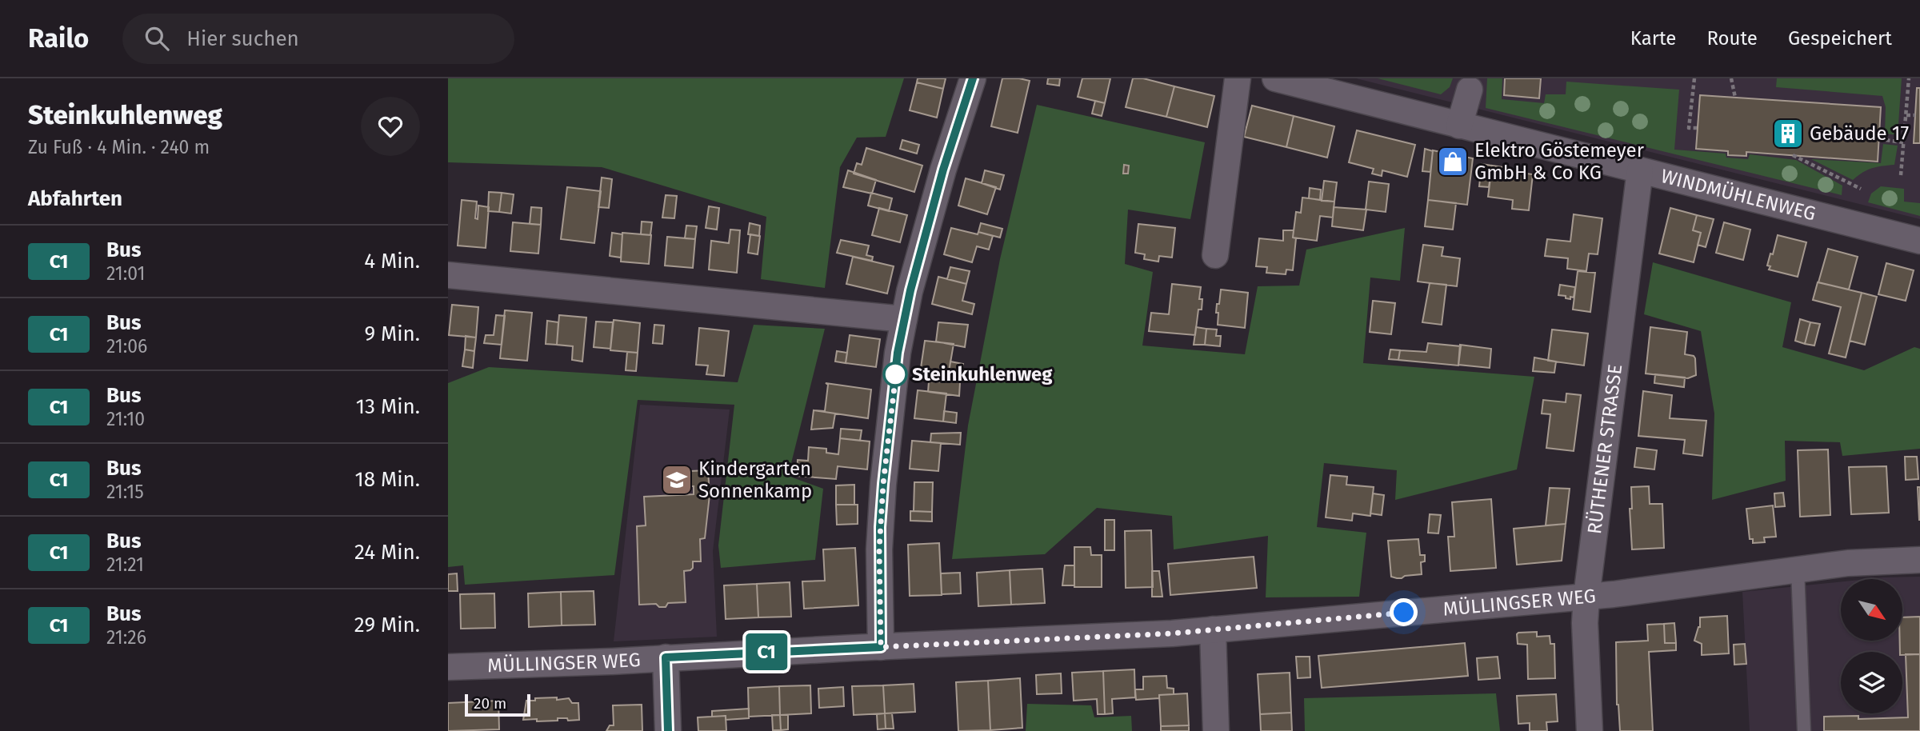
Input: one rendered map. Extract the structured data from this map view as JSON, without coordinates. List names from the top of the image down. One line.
{"streets":{"street":["WINDMÜHLENWEG","RÜTHENER STRASSE","MÜLLINGSER WEG"]},"crossings":[["WINDMÜHLENWEG","RÜTHENER STRASSE"],["RÜTHENER STRASSE","MÜLLINGSER WEG"]],"places":{"building":["Gebäude 17"],"shop":["Elektro Göstemeyer GmbH & Co KG"],"other":["Steinkuhlenweg"],"school or university":["Kindergarten Sonnenkamp"]},"lines":["bus line C1"],"scale_bar":"20 m","north":"bottom right","page":{"header":"Railo","search":"Hier suchen","nav":["Karte","Route","Gespeichert"],"heading":[["Steinkuhlenweg","Zu Fuß · 4 Min. · 240 m"],"Abfahrten"],"on_map":"C1","list":[{"mark":"C1","name":"Bus","note":"21:01","value":"4 Min."},{"mark":"C1","name":"Bus","note":"21:06","value":"9 Min."},{"mark":"C1","name":"Bus","note":"21:10","value":"13 Min."},{"mark":"C1","name":"Bus","note":"21:15","value":"18 Min."},{"mark":"C1","name":"Bus","note":"21:21","value":"24 Min."},{"mark":"C1","name":"Bus","note":"21:26","value":"29 Min."}],"scale":"20 m"}}
